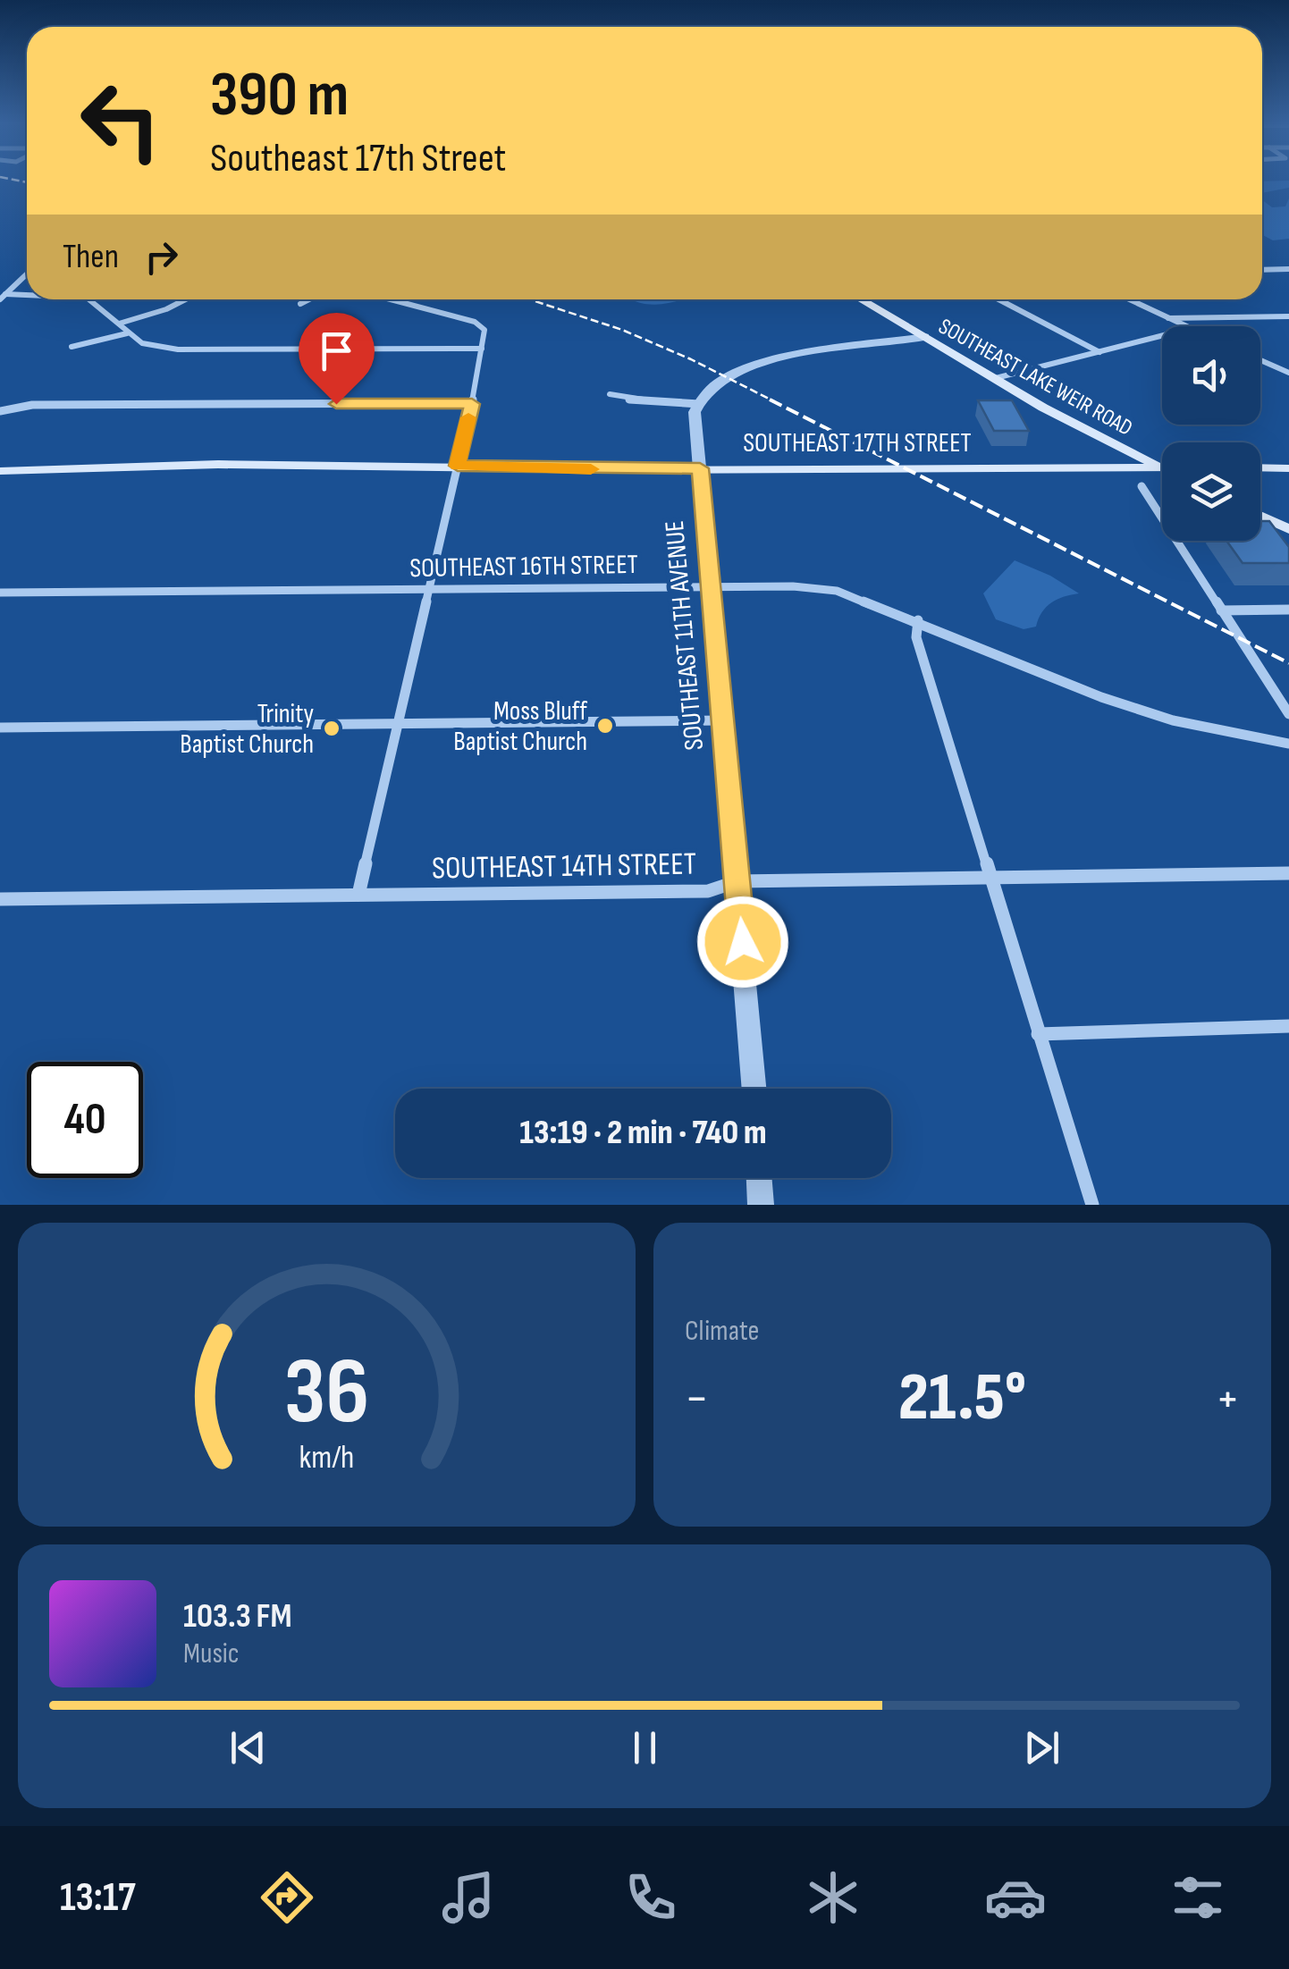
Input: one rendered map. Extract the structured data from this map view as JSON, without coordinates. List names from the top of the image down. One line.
{"streets":{"main road":["SOUTHEAST LAKE WEIR ROAD","SOUTHEAST 17TH STREET"],"street":["SOUTHEAST 16TH STREET","SOUTHEAST 11TH AVENUE","SOUTHEAST 14TH STREET"]},"crossings":[["SOUTHEAST 17TH STREET","SOUTHEAST 11TH AVENUE"],["SOUTHEAST 16TH STREET","SOUTHEAST 11TH AVENUE"],["SOUTHEAST 11TH AVENUE","SOUTHEAST 14TH STREET"]],"places":["Moss Bluff Baptist Church","Trinity Baptist Church"],"page":{"turn":["390 m","Southeast 17th Street"],"then":"Then","limit":"40","trip":"13:19 · 2 min · 740 m","tile":"Climate","heat":["−","21.5°","+"],"song":["103.3 FM","Music"],"tabs":"13:17","gauge":["36","km/h"]}}
